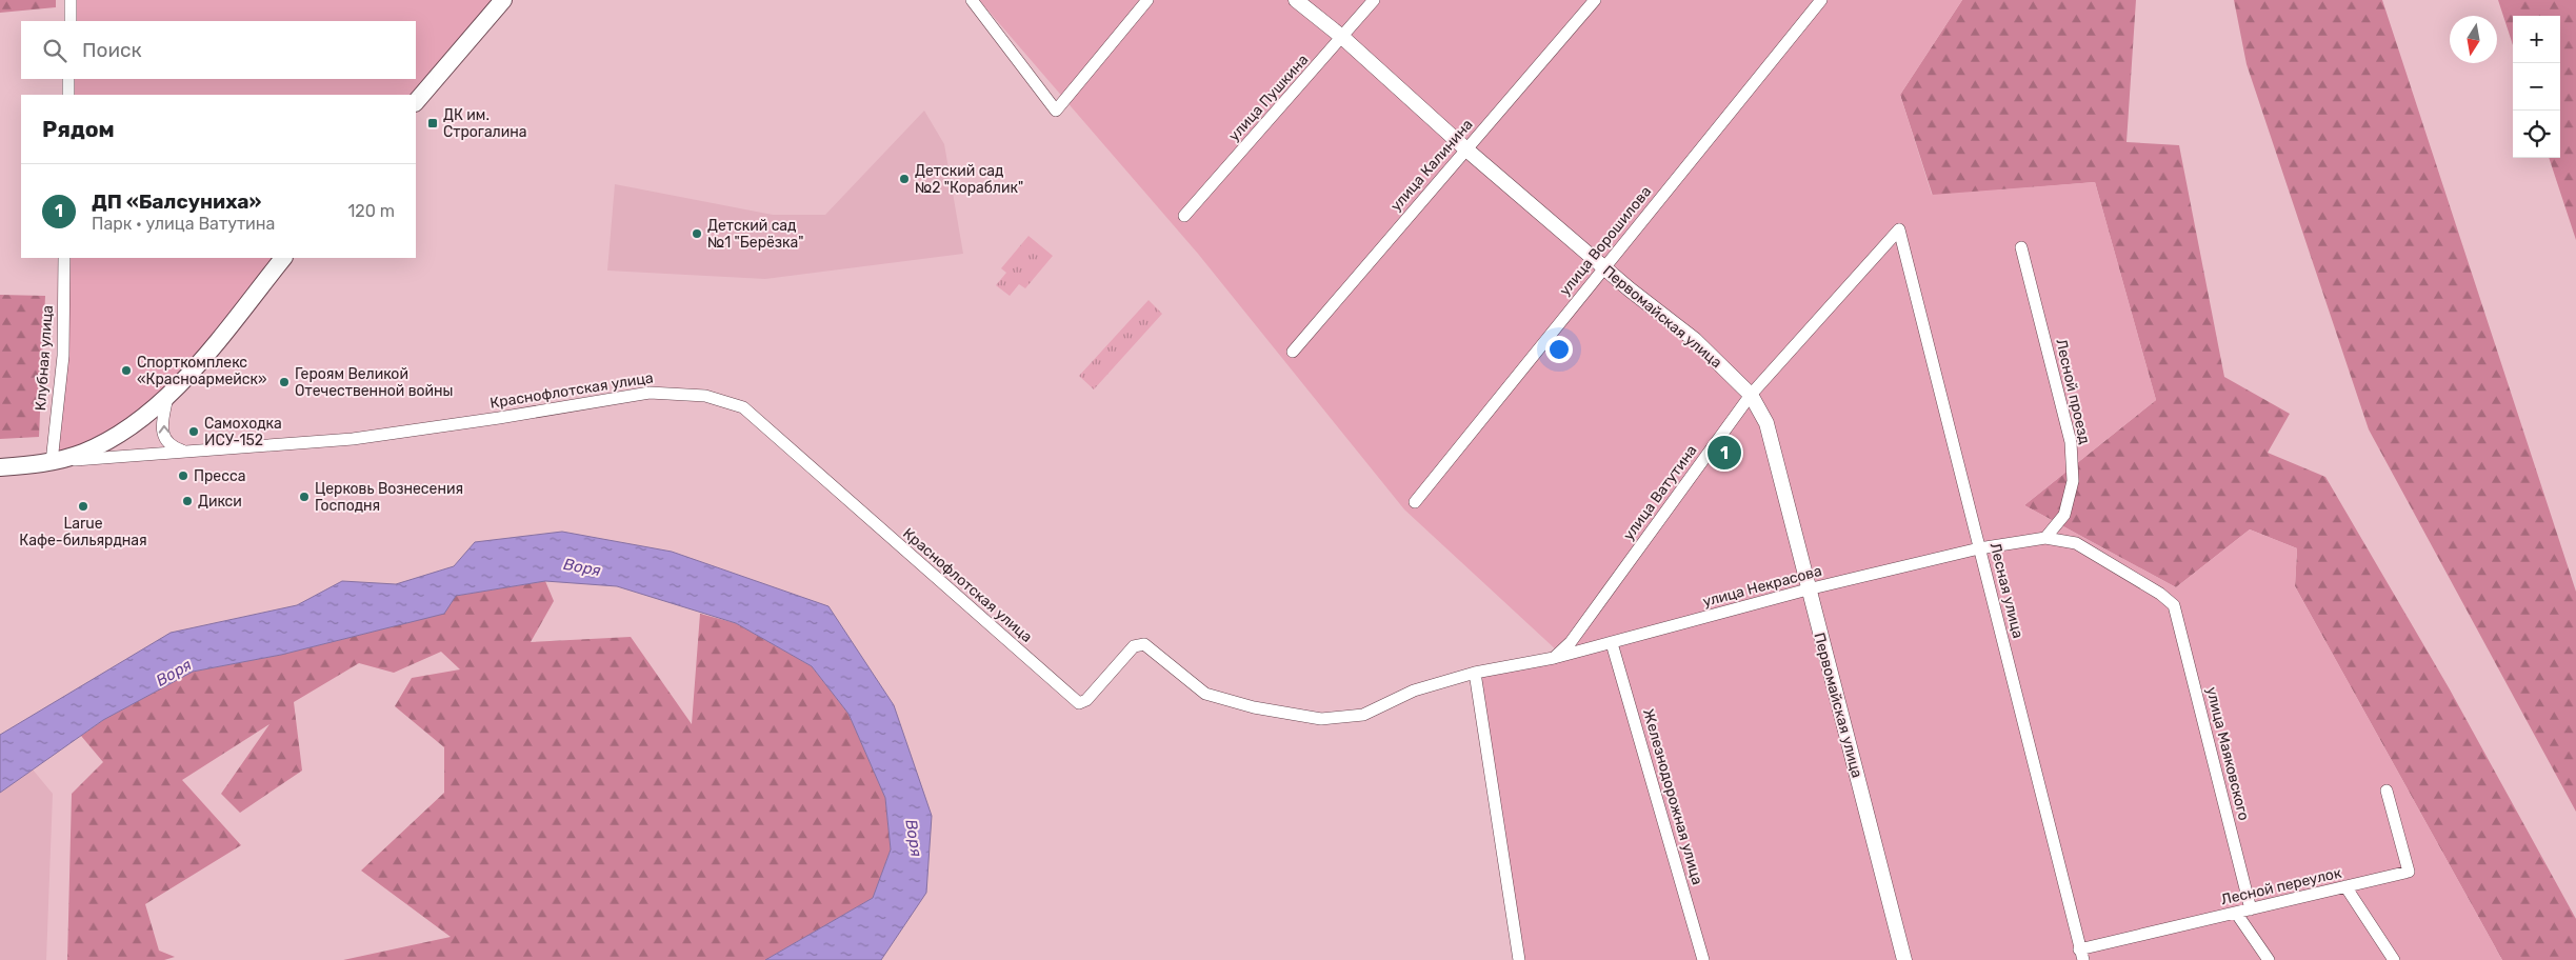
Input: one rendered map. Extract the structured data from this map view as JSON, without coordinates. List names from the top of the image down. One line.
{"streets":{"street":["улица Пушкина","улица Калинина","улица Ворошилова","Первомайская улица","Клубная улица","Краснофлотская улица","Лесной проезд","улица Ватутина","улица Некрасова","Лесная улица","улица Маяковского","Железнодорожная улица","Лесной переулок"]},"crossings":[["улица Пушкина","Первомайская улица"],["улица Калинина","Первомайская улица"],["улица Ворошилова","Первомайская улица"],["Первомайская улица","улица Ватутина"],["Первомайская улица","улица Некрасова"],["Клубная улица","Краснофлотская улица"],["Краснофлотская улица","улица Некрасова"],["Лесной проезд","улица Некрасова"],["улица Ватутина","улица Некрасова"],["улица Ватутина","Лесная улица"],["улица Некрасова","Лесная улица"],["улица Некрасова","улица Маяковского"],["улица Некрасова","Железнодорожная улица"],["Лесная улица","Лесной переулок"],["улица Маяковского","Лесной переулок"]],"water":["Воря"],"places":{"transit":["ДК им. Строгалина"],"other":["Детский сад №2 \"Кораблик\"","Детский сад №1 \"Берёзка\"","Спорткомплекс «Красноармейск»","Героям Великой Отечественной войны","Самоходка ИСУ-152","Пресса","Церковь Вознесения Господня","Дикси","Larue Кафе-бильярдная"]},"north":"bottom","page":{"map_buttons":["+","−"],"search":"Поиск","heading":"Рядом","list":[{"mark":"1","name":"ДП «Балсуниха»","note":"Парк · улица Ватутина","value":"120 m"}],"pins":"1"}}
